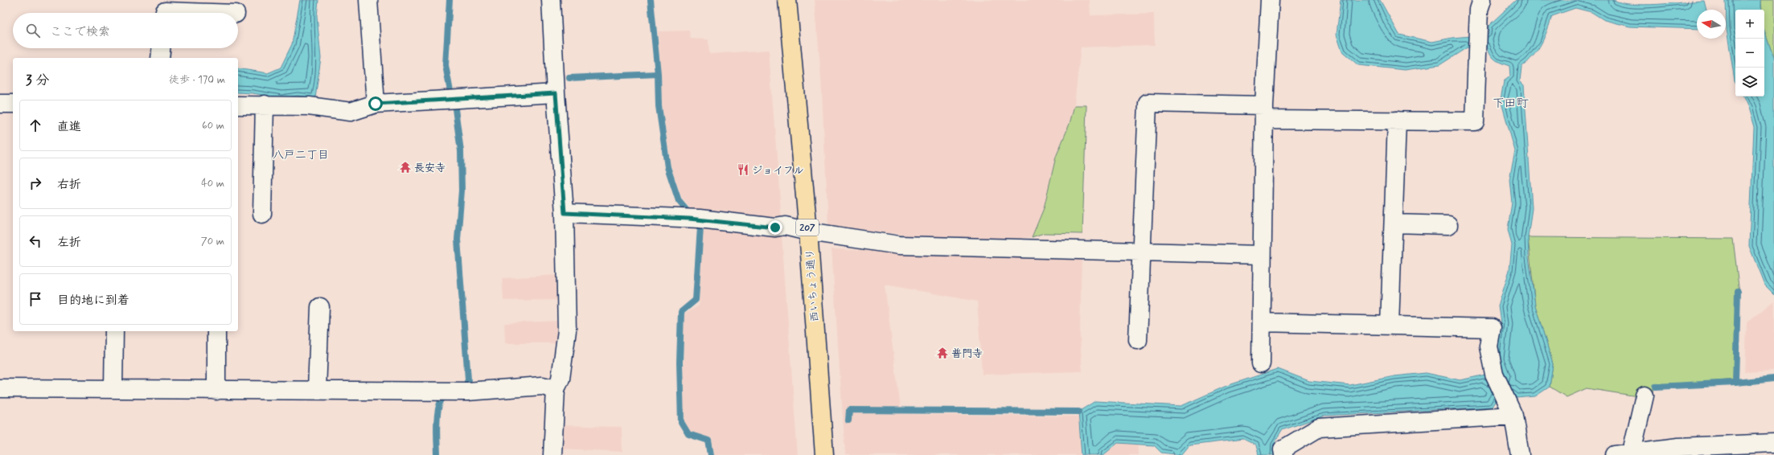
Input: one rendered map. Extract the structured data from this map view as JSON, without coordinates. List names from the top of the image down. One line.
{"streets":{"highway":["207","西いちょう通り"]},"districts":["下田町","八戸二丁目"],"places":{"temple":["長安寺","普門寺"],"restaurant":["ジョイフル"]},"north":"left","page":{"map_buttons":["+","−"],"search":"ここで検索","heading":["3 分","徒歩 · 170 m"],"list":[["直進","60 m"],["右折","40 m"],["左折","70 m"],"目的地に到着"]}}
